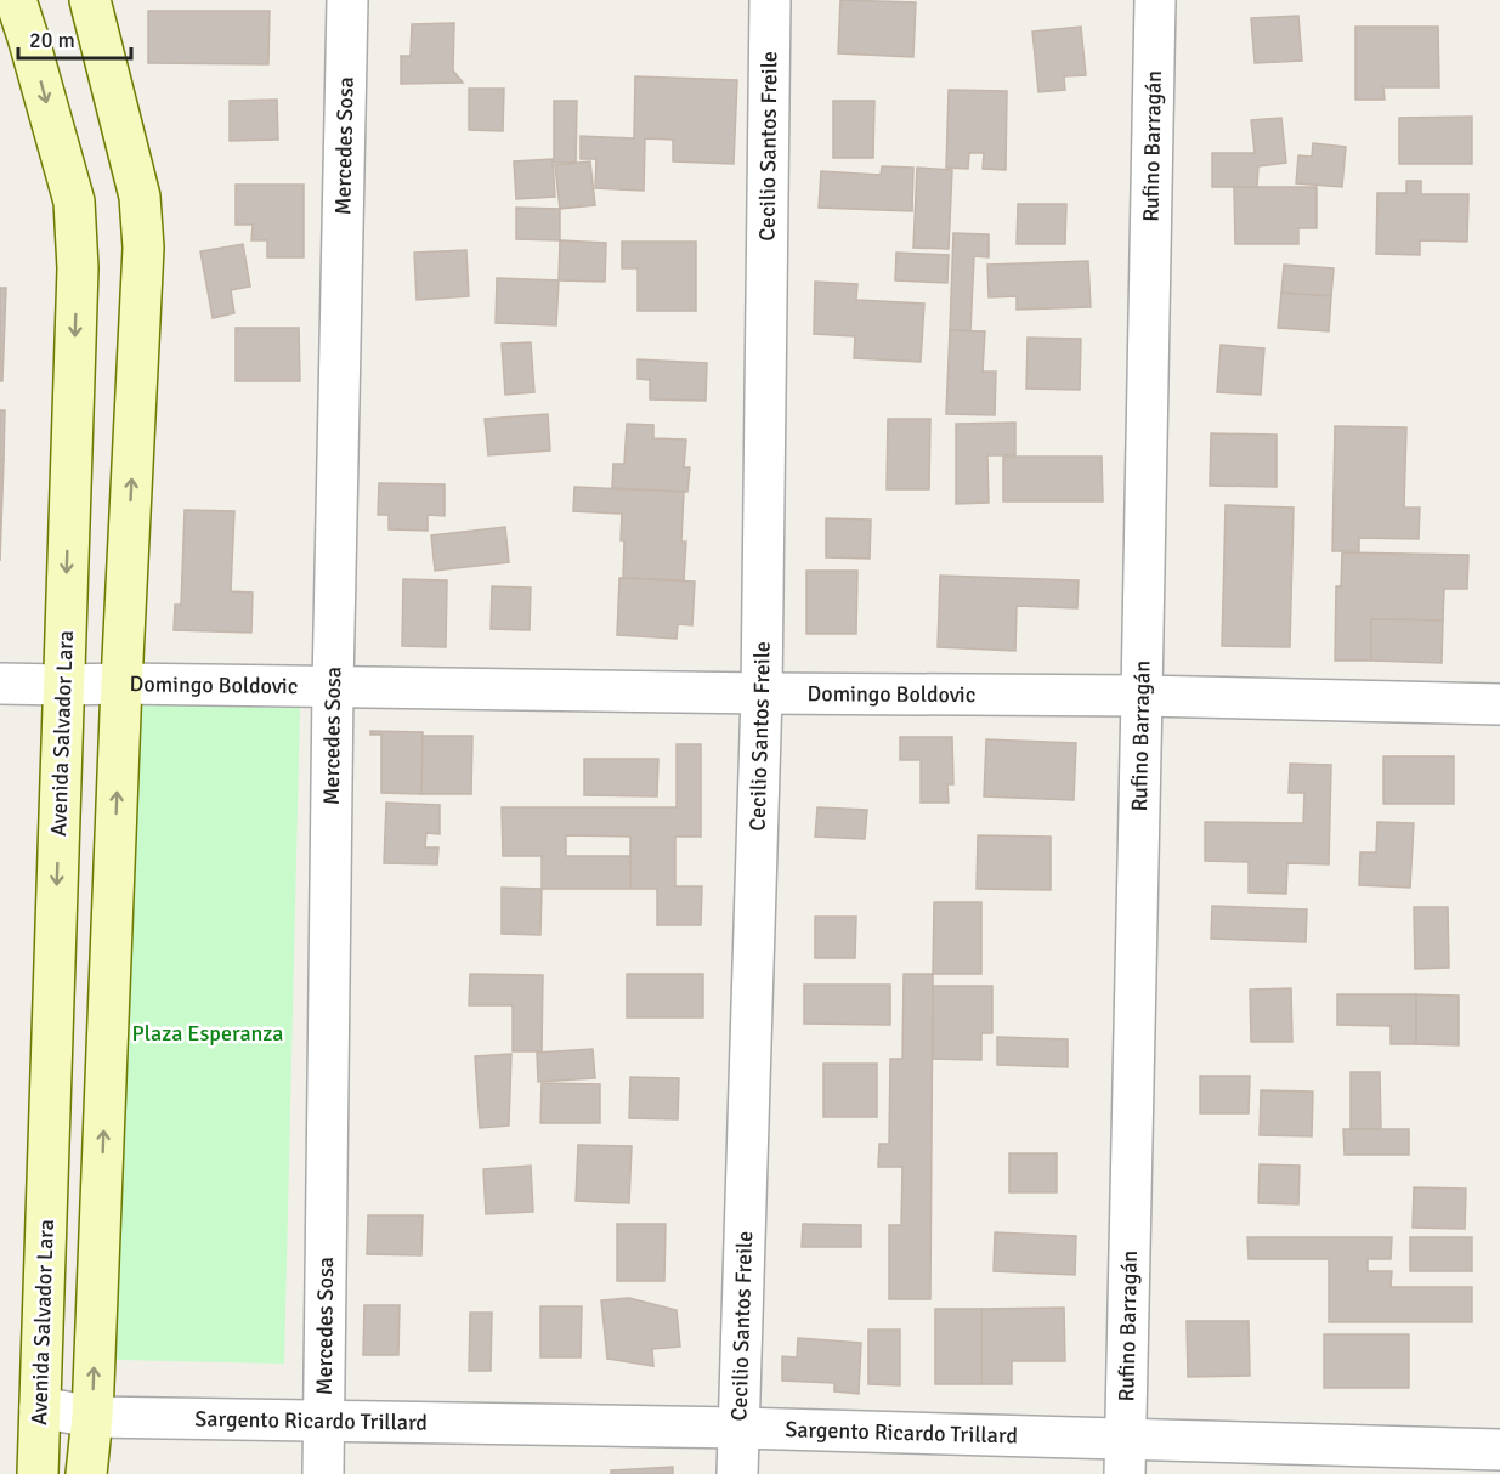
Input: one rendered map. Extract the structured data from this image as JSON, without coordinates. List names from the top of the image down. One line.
{"streets":{"street":["Mercedes Sosa","Cecilio Santos Freile","Rufino Barragán","Domingo Boldovic","Avenida Salvador Lara","Sargento Ricardo Trillard"]},"crossings":[["Mercedes Sosa","Domingo Boldovic"],["Mercedes Sosa","Sargento Ricardo Trillard"],["Cecilio Santos Freile","Domingo Boldovic"],["Cecilio Santos Freile","Sargento Ricardo Trillard"],["Rufino Barragán","Domingo Boldovic"],["Rufino Barragán","Sargento Ricardo Trillard"],["Domingo Boldovic","Avenida Salvador Lara"],["Avenida Salvador Lara","Sargento Ricardo Trillard"]],"parks":["Plaza Esperanza"],"scale_bar":"20 m"}
